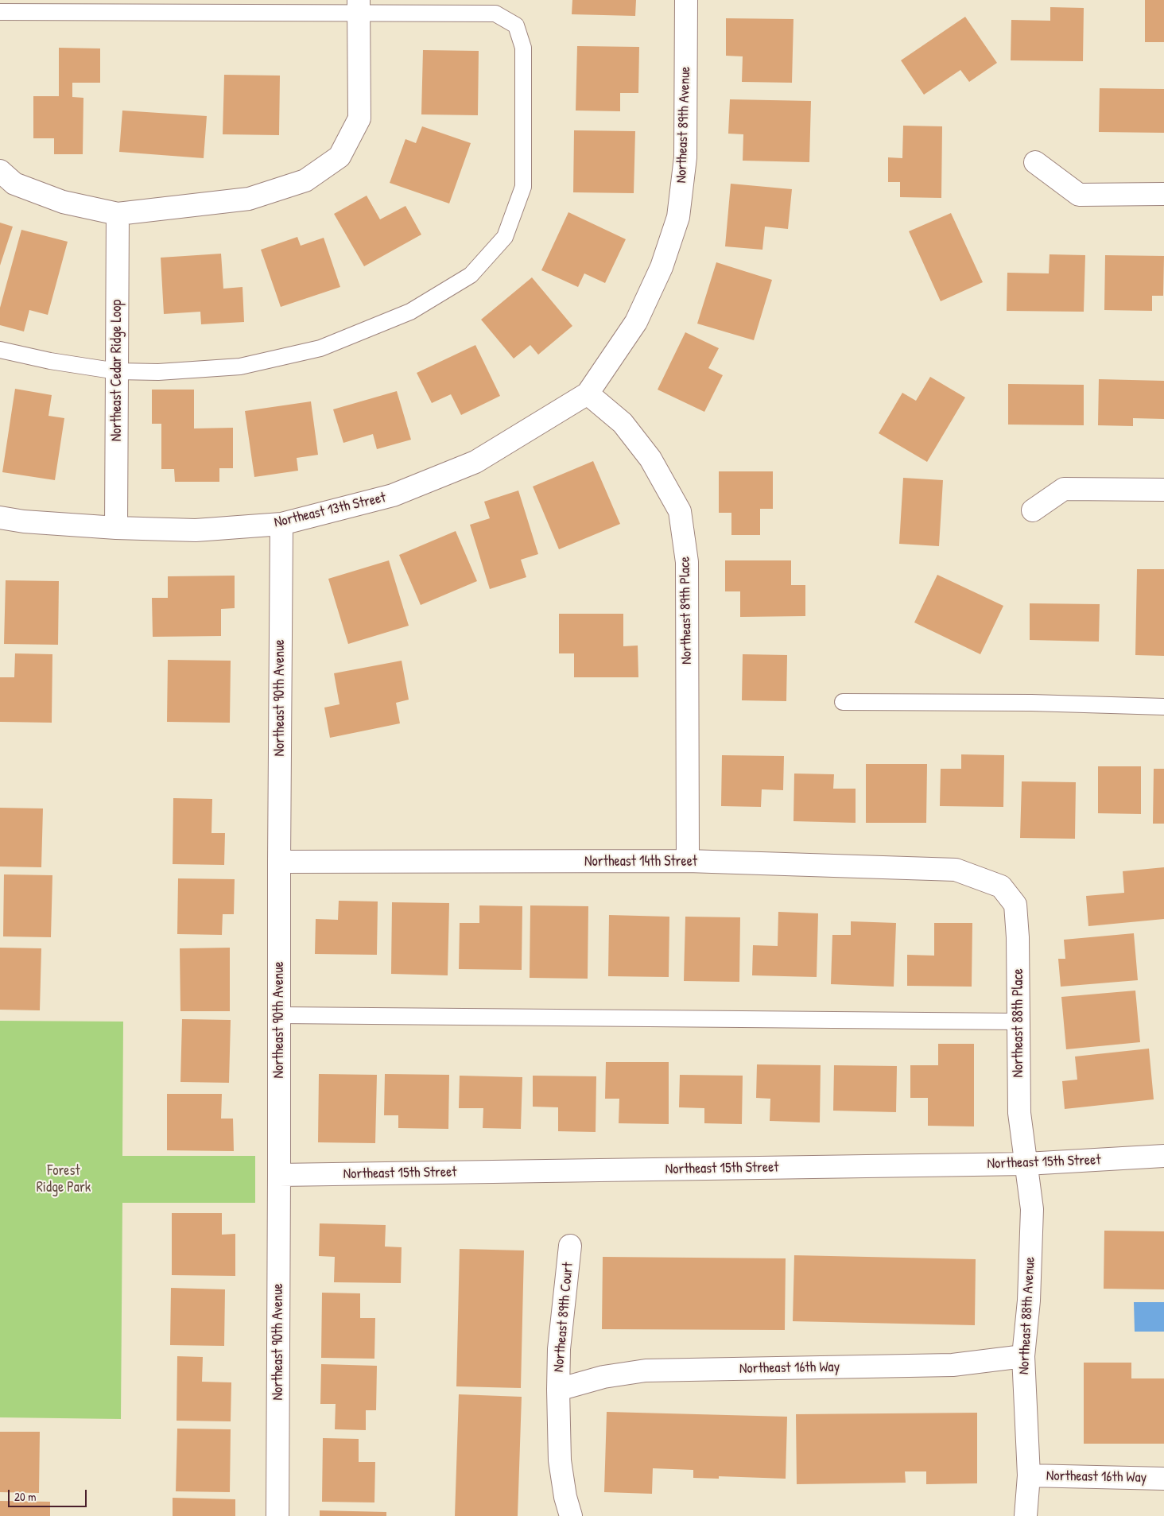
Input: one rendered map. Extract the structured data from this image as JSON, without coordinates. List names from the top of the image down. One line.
{"streets":{"street":["Northeast 89th Avenue","Northeast Cedar Ridge Loop","Northeast 13th Street","Northeast 89th Place","Northeast 90th Avenue","Northeast 14th Street","Northeast 88th Place","Northeast 15th Street","Northeast 88th Avenue","Northeast 89th Court","Northeast 16th Way"]},"crossings":[["Northeast 89th Avenue","Northeast 13th Street"],["Northeast 89th Avenue","Northeast 89th Place"],["Northeast Cedar Ridge Loop","Northeast 13th Street"],["Northeast 13th Street","Northeast 89th Place"],["Northeast 13th Street","Northeast 90th Avenue"],["Northeast 89th Place","Northeast 14th Street"],["Northeast 90th Avenue","Northeast 14th Street"],["Northeast 90th Avenue","Northeast 15th Street"],["Northeast 14th Street","Northeast 88th Place"],["Northeast 88th Place","Northeast 15th Street"],["Northeast 88th Place","Northeast 88th Avenue"],["Northeast 15th Street","Northeast 88th Avenue"],["Northeast 88th Avenue","Northeast 16th Way"],["Northeast 89th Court","Northeast 16th Way"]],"parks":["Forest Ridge Park"],"scale_bar":"20 m"}
